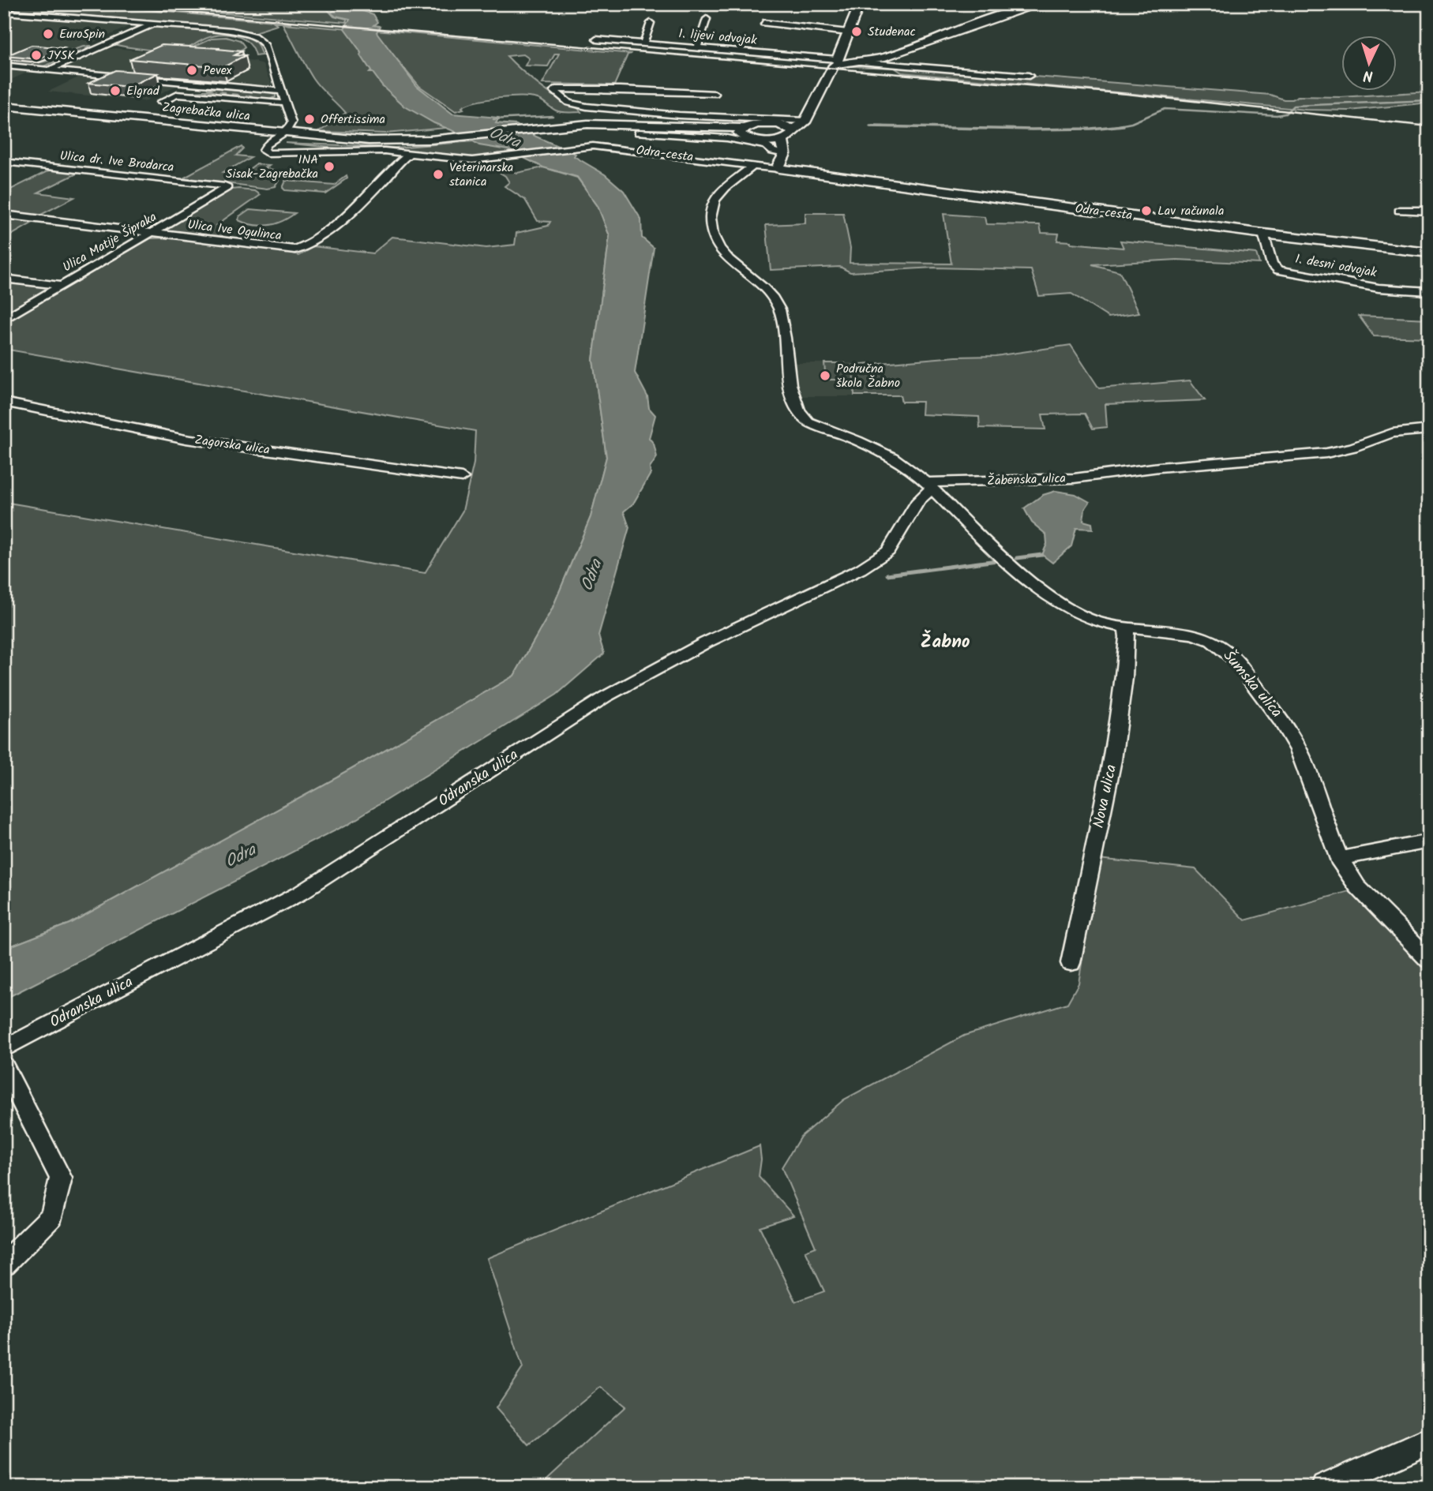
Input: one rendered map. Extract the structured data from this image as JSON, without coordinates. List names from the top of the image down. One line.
{"streets":{"main road":["Zagrebačka ulica","Odra-cesta"],"street":["1. lijevi odvojak","Ulica dr. Ive Brodarca","Ulica Ive Ogulinca","Ulica Matije Šipraka","1. desni odvojak","Zagorska ulica","Žabenska ulica","Šumska ulica","Odranska ulica","Nova ulica"]},"crossings":[["Zagrebačka ulica","Odra-cesta"],["Zagrebačka ulica","Ulica Ive Ogulinca"],["Odra-cesta","1. desni odvojak"],["Ulica dr. Ive Brodarca","Ulica Matije Šipraka"],["Ulica Ive Ogulinca","Ulica Matije Šipraka"],["Žabenska ulica","Šumska ulica"],["Žabenska ulica","Odranska ulica"],["Šumska ulica","Odranska ulica"],["Šumska ulica","Nova ulica"]],"districts":["Žabno"],"water":["Odra"],"places":["Studenac","EuroSpin","JYSK","Pevex","Elgrad","Offertissima","INA Sisak-Zagrebačka","Veterinarska stanica","Lav računala","Područna škola Žabno"],"north":"bottom"}
